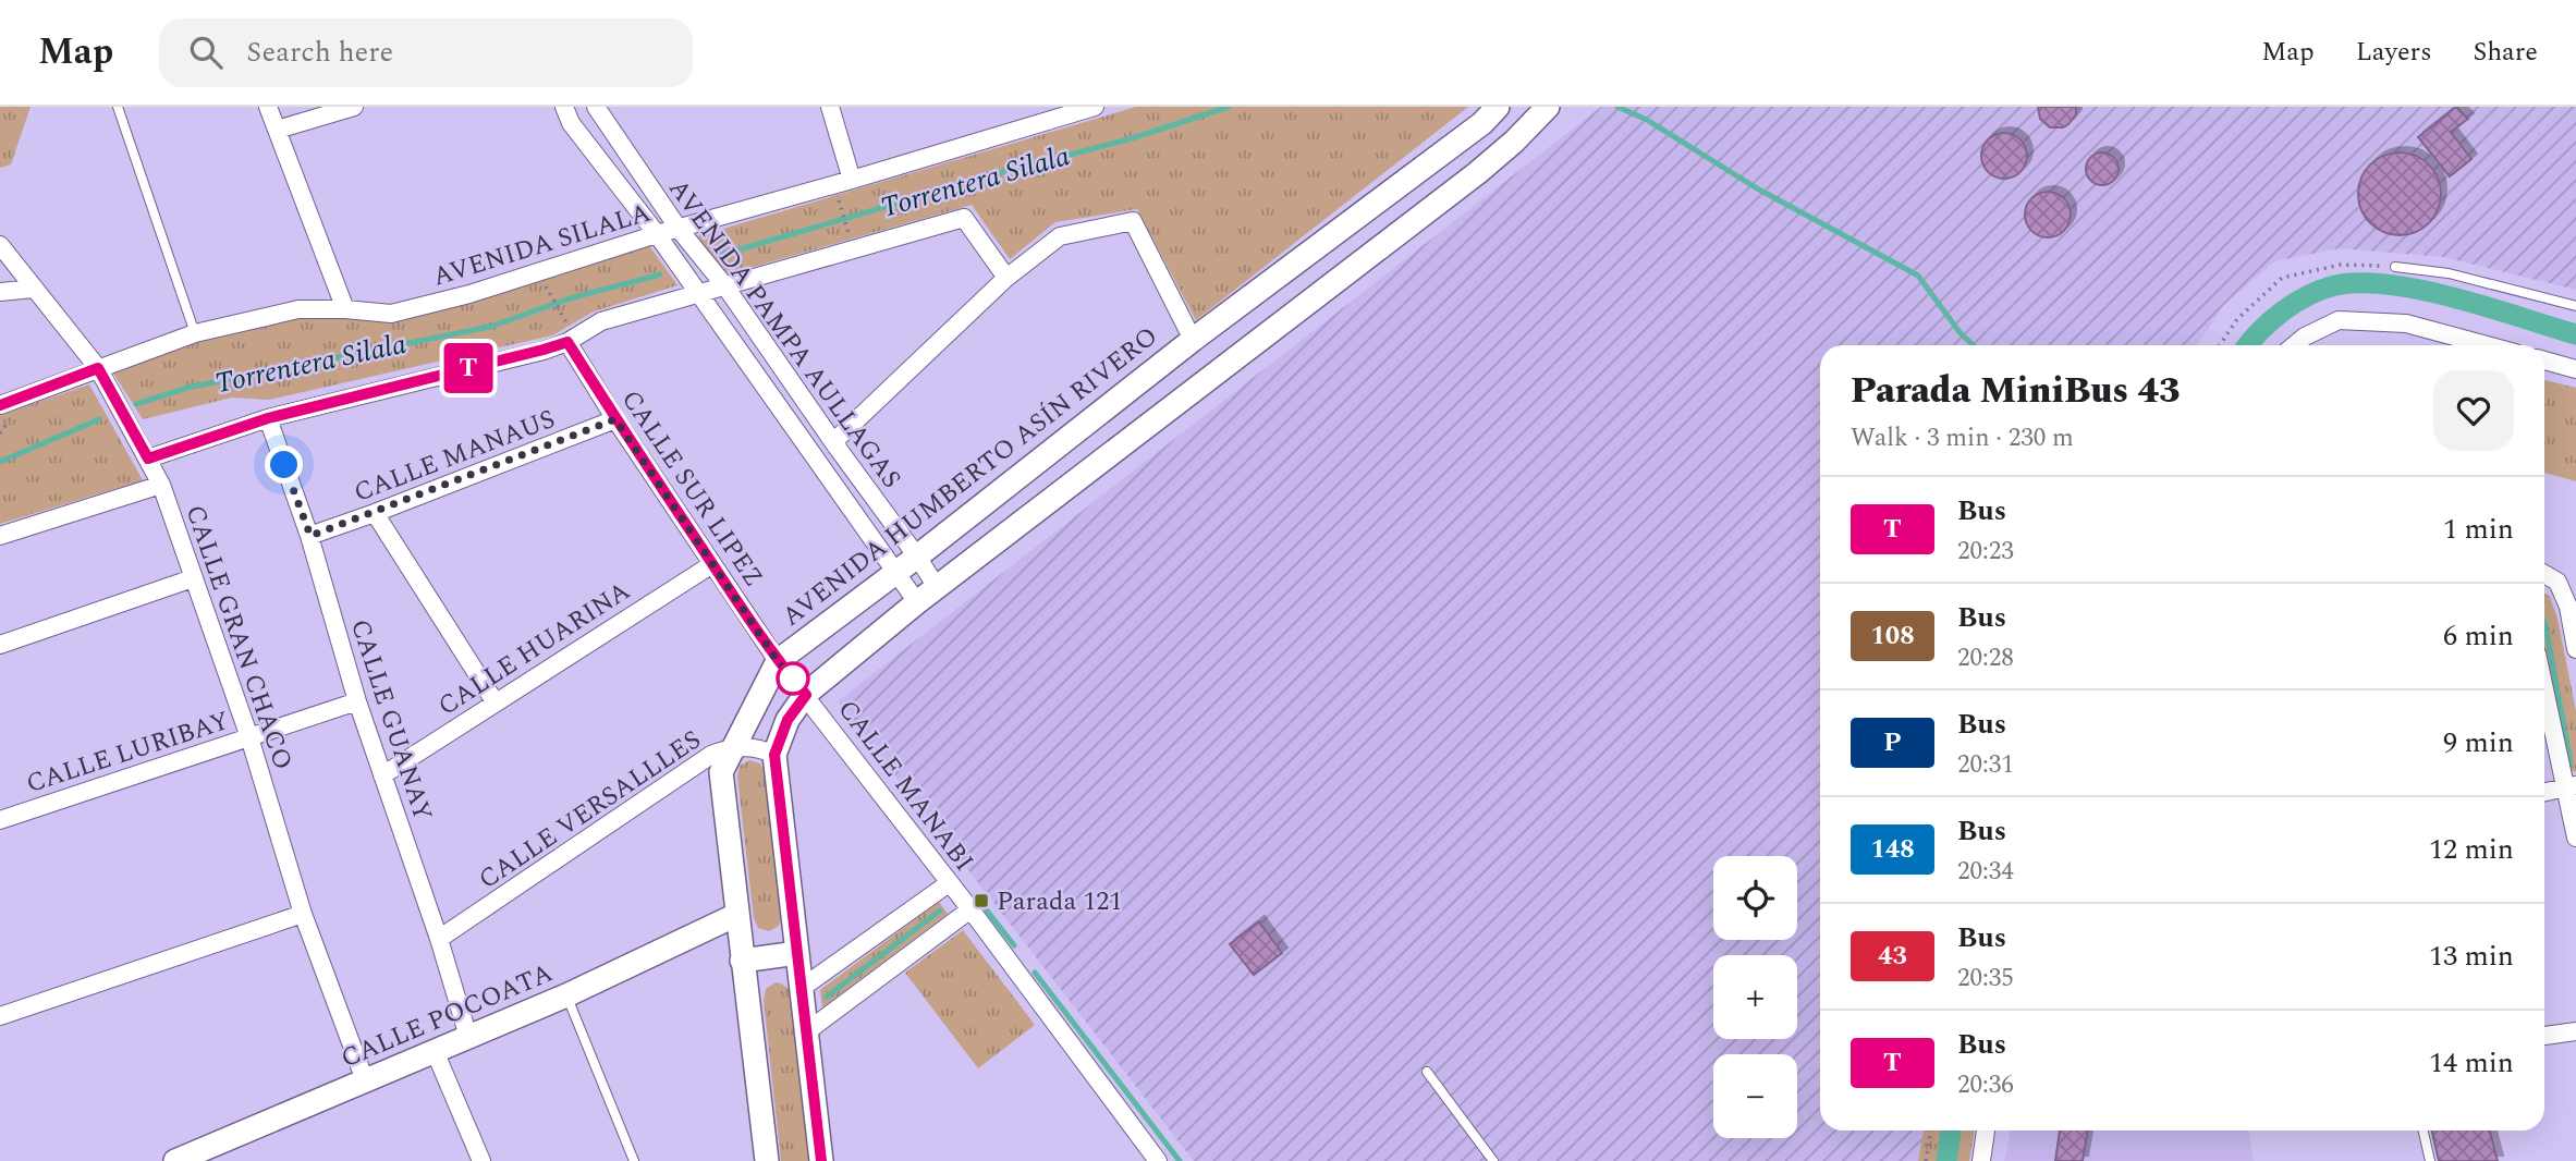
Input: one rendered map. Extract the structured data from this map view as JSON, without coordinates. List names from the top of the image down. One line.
{"streets":{"street":["AVENIDA SILALA","AVENIDA PAMPA AULLAGAS","CALLE MANAUS","AVENIDA HUMBERTO ASÍN RIVERO","CALLE SUR LIPEZ","CALLE GRAN CHACO","CALLE HUARINA","CALLE GUANAY","CALLE LURIBAY","CALLE MANABI","CALLE VERSALLLES","CALLE POCOATA"]},"crossings":[["AVENIDA SILALA","AVENIDA PAMPA AULLAGAS"],["AVENIDA SILALA","CALLE GRAN CHACO"],["AVENIDA PAMPA AULLAGAS","AVENIDA HUMBERTO ASÍN RIVERO"],["CALLE MANAUS","CALLE SUR LIPEZ"],["CALLE MANAUS","CALLE GUANAY"],["AVENIDA HUMBERTO ASÍN RIVERO","CALLE SUR LIPEZ"],["AVENIDA HUMBERTO ASÍN RIVERO","CALLE MANABI"],["AVENIDA HUMBERTO ASÍN RIVERO","CALLE VERSALLLES"],["AVENIDA HUMBERTO ASÍN RIVERO","CALLE POCOATA"],["CALLE SUR LIPEZ","CALLE HUARINA"],["CALLE SUR LIPEZ","CALLE MANABI"],["CALLE GRAN CHACO","CALLE LURIBAY"],["CALLE GRAN CHACO","CALLE POCOATA"],["CALLE HUARINA","CALLE GUANAY"],["CALLE GUANAY","CALLE LURIBAY"],["CALLE GUANAY","CALLE VERSALLLES"],["CALLE GUANAY","CALLE POCOATA"]],"water":["Torrentera Silala"],"places":{"transit":["Parada 121"]},"lines":["bus line T"],"page":{"header":"Map","search":"Search here","nav":["Map","Layers","Share"],"on_map":"T","heading":["Parada MiniBus 43","Walk · 3 min · 230 m"],"list":[{"mark":"T","name":"Bus","note":"20:23","value":"1 min"},{"mark":"108","name":"Bus","note":"20:28","value":"6 min"},{"mark":"P","name":"Bus","note":"20:31","value":"9 min"},{"mark":"148","name":"Bus","note":"20:34","value":"12 min"},{"mark":"43","name":"Bus","note":"20:35","value":"13 min"},{"mark":"T","name":"Bus","note":"20:36","value":"14 min"}],"map_buttons":["+","−"]}}
